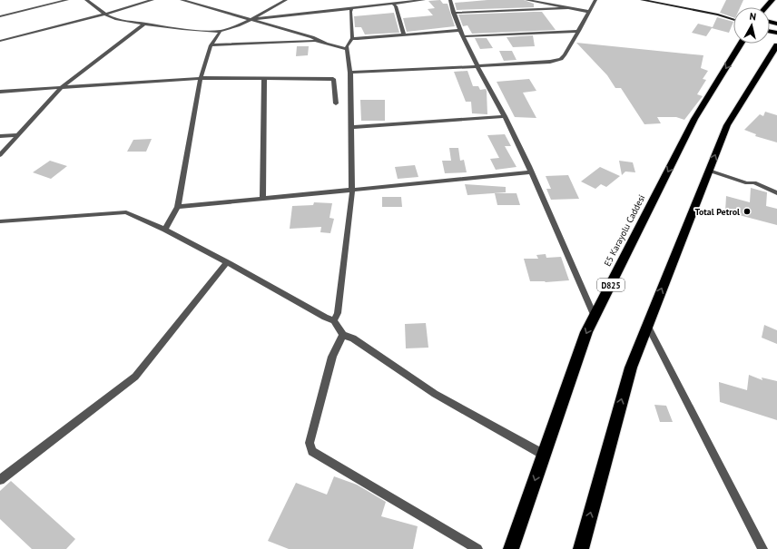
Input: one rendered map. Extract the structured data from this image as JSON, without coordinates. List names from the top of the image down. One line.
{"streets":{"highway":["E5 Karayolu Caddesi","D825"]},"places":["Total Petrol"],"north":"top"}
